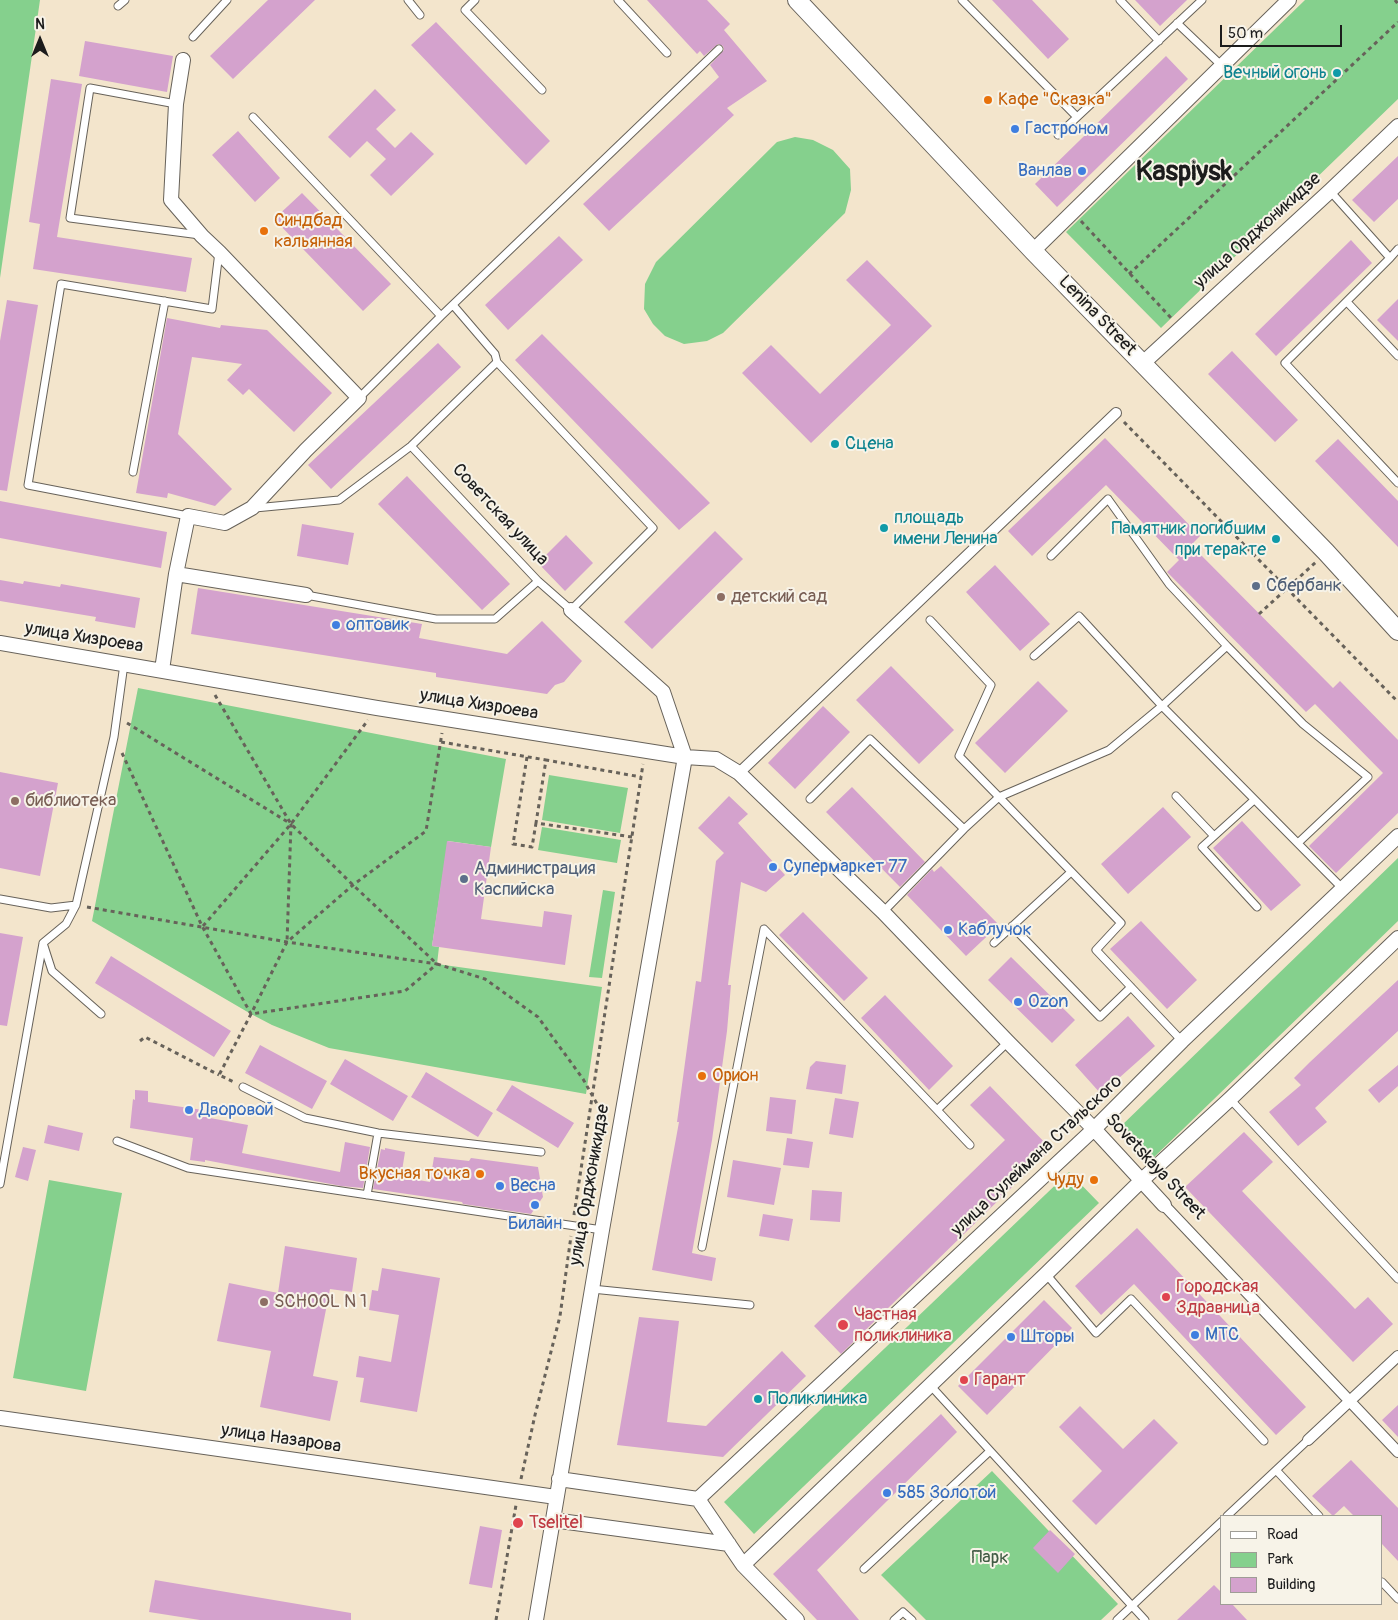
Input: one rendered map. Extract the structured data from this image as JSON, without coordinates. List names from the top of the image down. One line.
{"streets":{"street":["улица Орджоникидзе","Lenina Street","улица Хизроева","улица Сулеймана Стальского","Sovetskaya Street","улица Назарова"],"lane":["Советская улица"]},"crossings":[["улица Орджоникидзе","Lenina Street"],["улица Орджоникидзе","улица Хизроева"],["улица Орджоникидзе","улица Назарова"],["улица Хизроева","Sovetskaya Street"],["улица Сулеймана Стальского","Sovetskaya Street"]],"districts":["Kaspiysk"],"parks":["Парк"],"places":["Вечный огонь","Кафе \"Сказка\"","Гастроном","Ванлав","Синдбад кальянная","Сцена","площадь имени Ленина","Памятник погибшим при теракте","Сбербанк","детский сад","оптовик","библиотека","Супермаркет 77","Администрация Каспийска","Каблучок","Ozon","Орион","Дворовой","Вкусная точка","Чуду","Весна","Билайн","Городская Здравница","SCHOOL N 1","Частная поликлиника","МТС","Шторы","Гарант","Поликлиника","585 Золотой","Tselitel"],"legend":["Road","Park","Building"],"scale_bar":"50 m","north":"top"}
